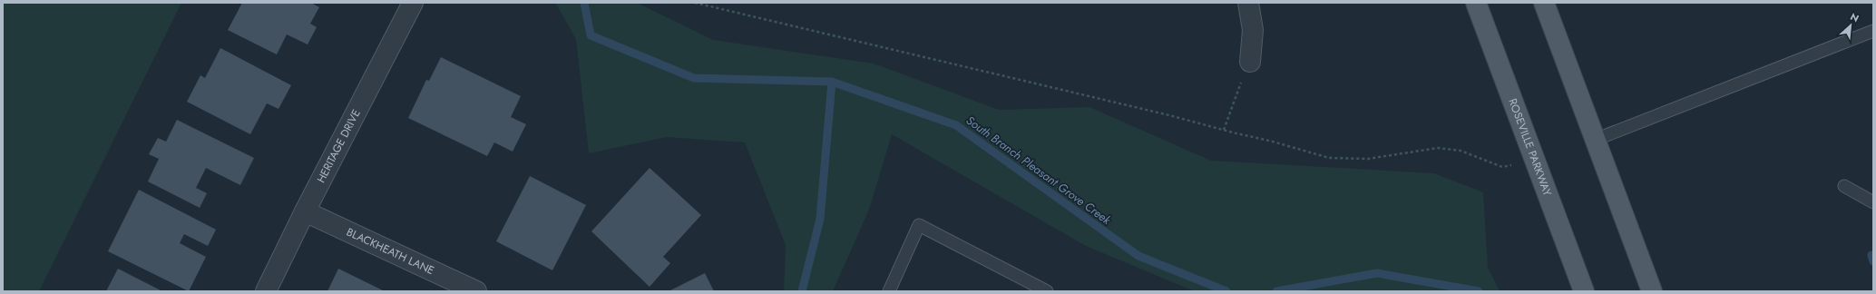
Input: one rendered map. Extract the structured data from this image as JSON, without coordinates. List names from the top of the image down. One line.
{"streets":{"main road":["ROSEVILLE PARKWAY"],"street":["HERITAGE DRIVE","BLACKHEATH LANE"]},"crossings":[["HERITAGE DRIVE","BLACKHEATH LANE"]],"water":["South Branch Pleasant Grove Creek"],"north":"top right"}
